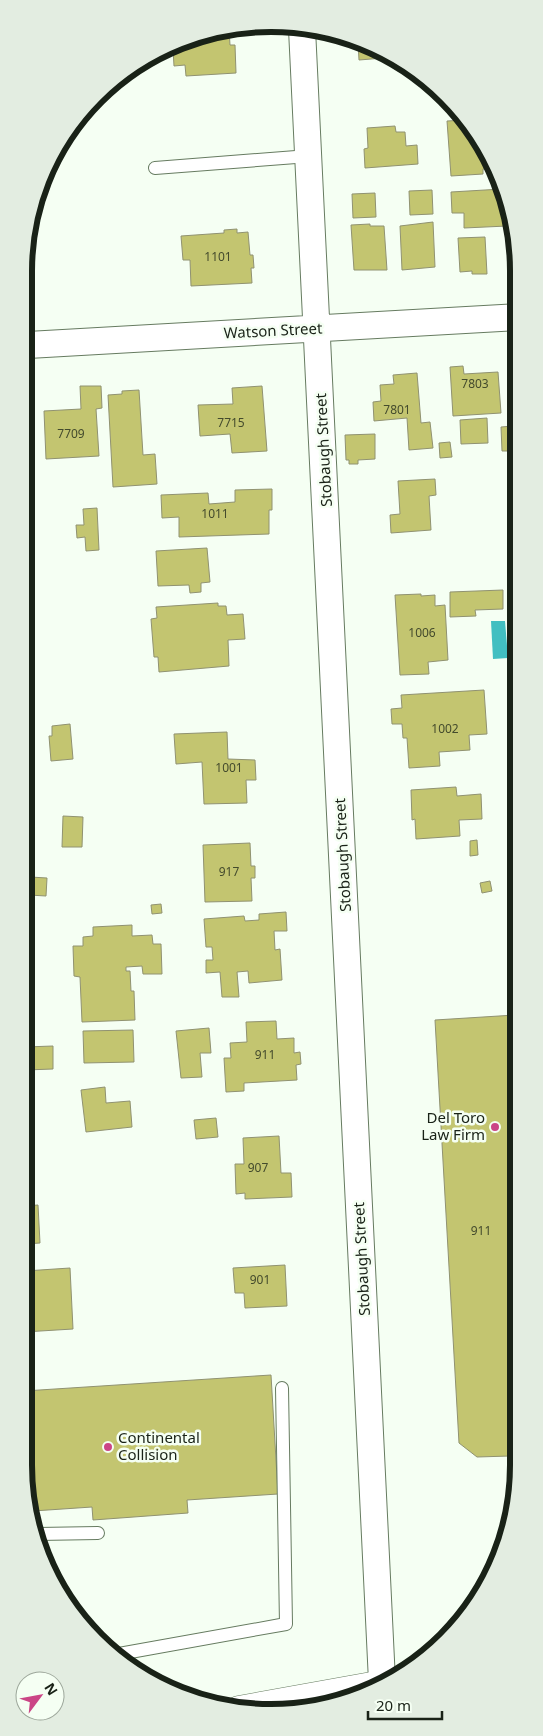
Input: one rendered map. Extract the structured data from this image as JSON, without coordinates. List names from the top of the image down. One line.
{"streets":{"street":["Watson Street","Stobaugh Street"]},"crossings":[["Watson Street","Stobaugh Street"]],"places":["Del Toro Law Firm","Continental Collision"],"house_numbers":["1101","7803","7801","7715","7709","1011","1006","1002","1001","917","911","907","911","901"],"scale_bar":"20 m","north":"top right"}
